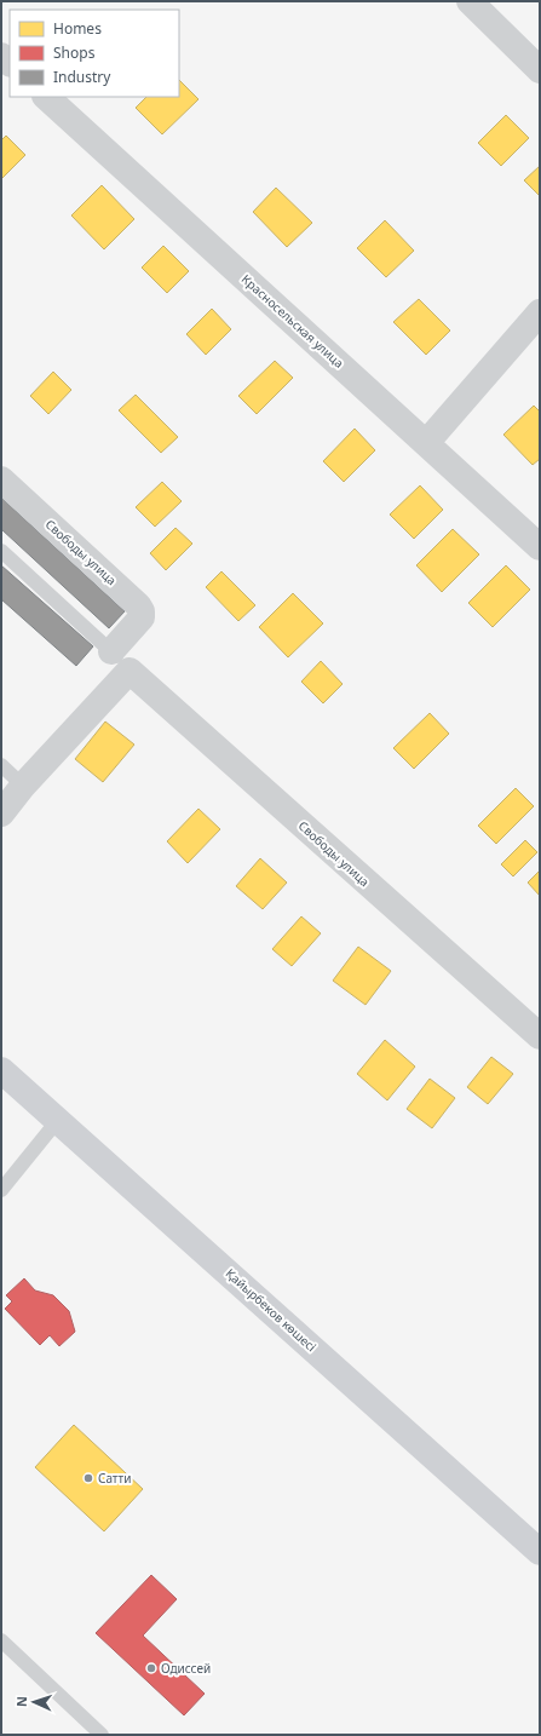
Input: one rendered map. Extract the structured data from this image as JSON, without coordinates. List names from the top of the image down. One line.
{"streets":{"main road":["Қайырбеков көшесі"],"street":["Красносельская улица","Свободы улица"]},"places":["Сатти","Одиссей"],"legend":["Homes","Shops","Industry"],"north":"left"}
